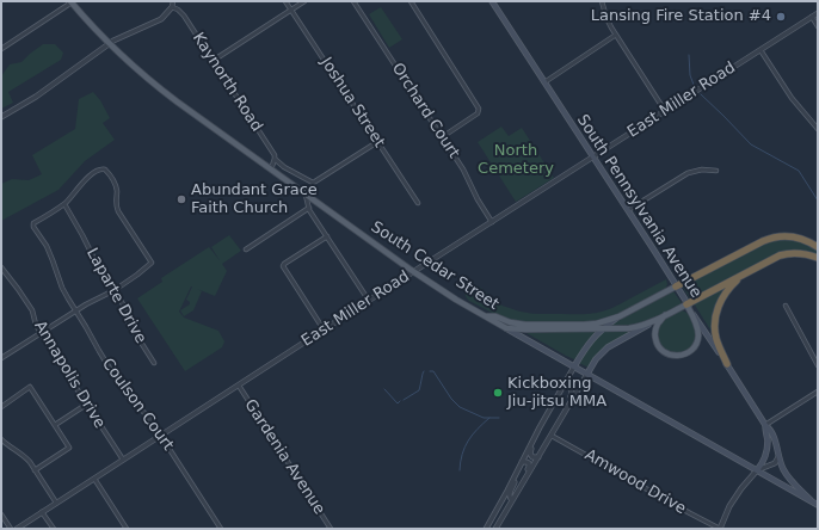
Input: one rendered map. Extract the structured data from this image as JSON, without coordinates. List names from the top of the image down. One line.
{"streets":{"main road":["South Pennsylvania Avenue","South Cedar Street"],"street":["Kaynorth Road","East Miller Road","Joshua Street","Orchard Court","Laparte Drive","Annapolis Drive","Coulson Court","Gardenia Avenue","Amwood Drive"]},"crossings":[["East Miller Road","Orchard Court"],["East Miller Road","South Pennsylvania Avenue"],["East Miller Road","South Cedar Street"],["East Miller Road","Annapolis Drive"],["East Miller Road","Coulson Court"],["East Miller Road","Gardenia Avenue"],["South Pennsylvania Avenue","South Cedar Street"],["Laparte Drive","Coulson Court"]],"parks":["North Cemetery"],"places":["Lansing Fire Station #4","Abundant Grace Faith Church","Kickboxing Jiu-jitsu MMA"]}
